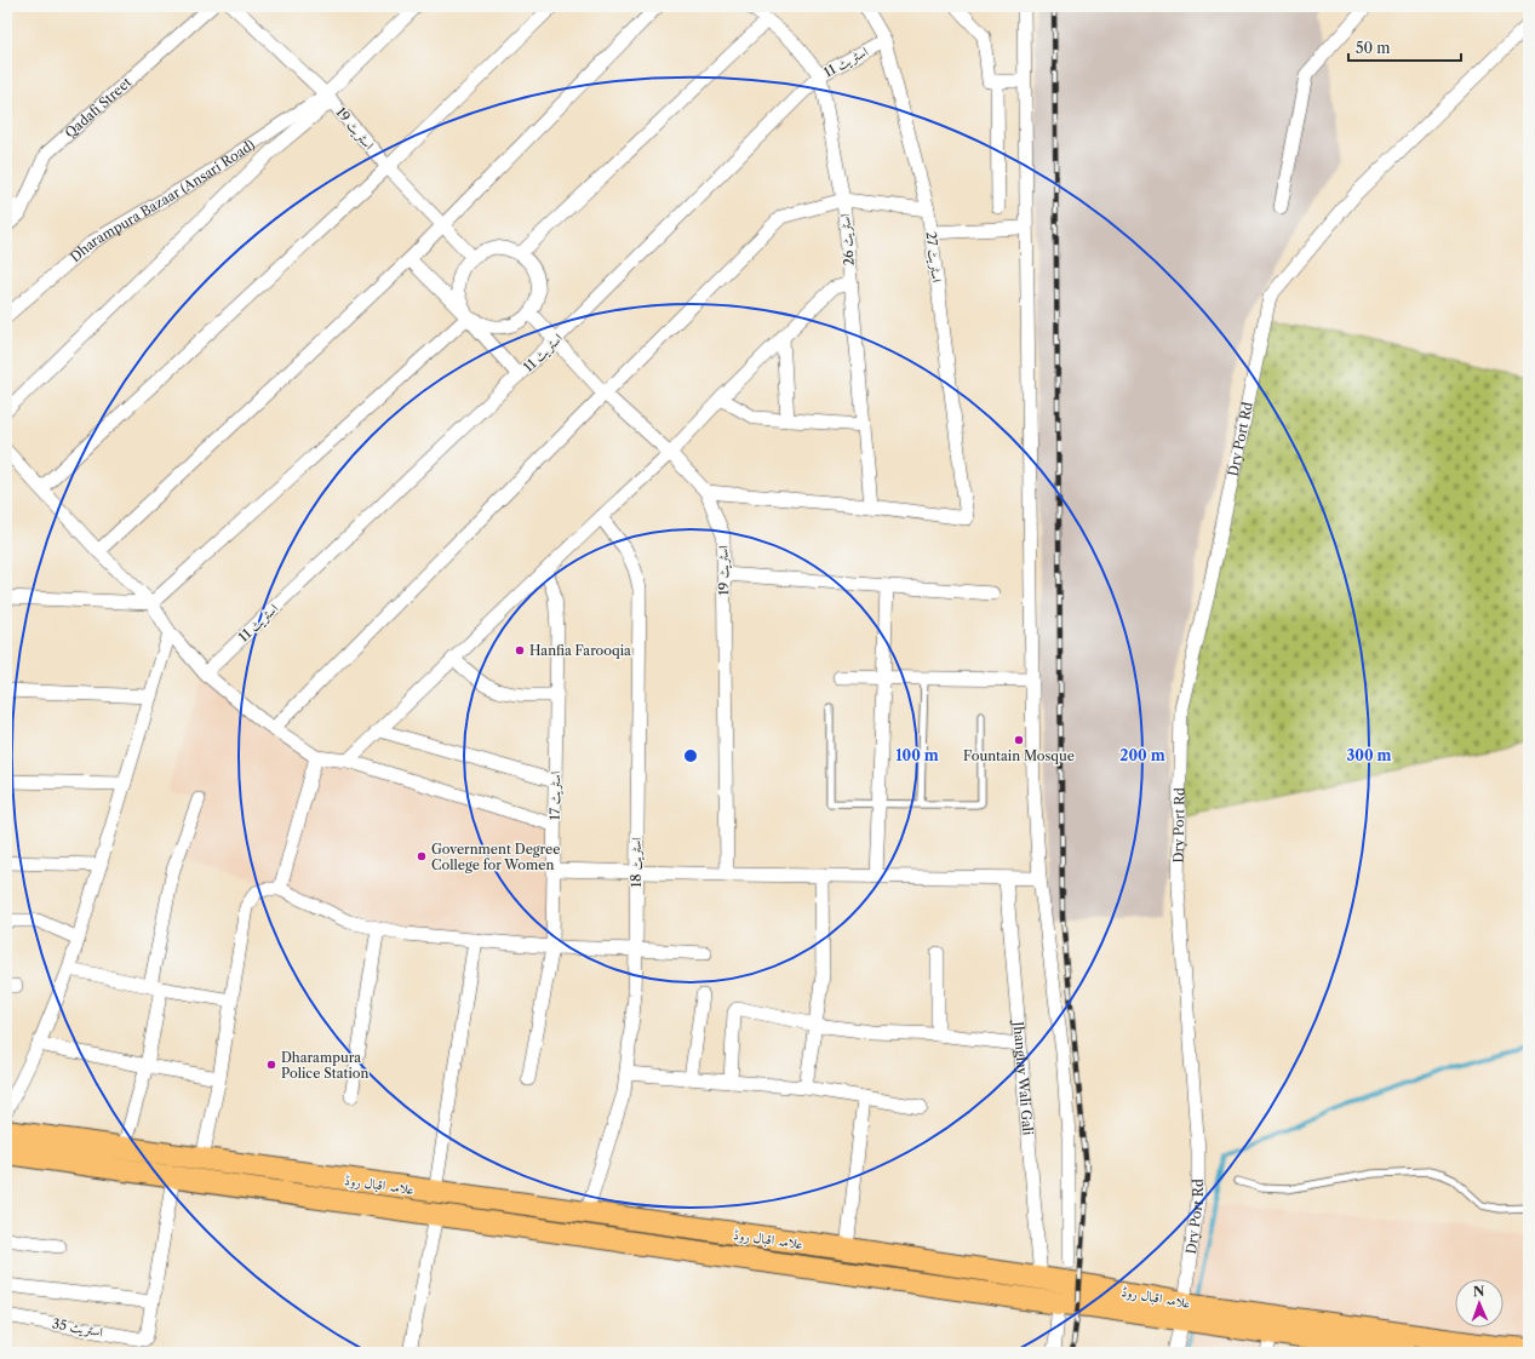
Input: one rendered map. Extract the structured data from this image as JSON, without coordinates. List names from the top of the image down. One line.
{"streets":{"main road":["علامہ اقبال روڈ"],"street":["اسٹریٹ 11","Qadafi Street","اسٹریٹ 19","Dharampura Bazaar (Ansari Road)","اسٹریٹ 26","اسٹریٹ 27","Dry Port Rd","اسٹریٹ 17","اسٹریٹ 18","Jhanglay Wali Gali","اسٹریٹ 35"]},"crossings":[["اسٹریٹ 11","اسٹریٹ 19"],["اسٹریٹ 11","اسٹریٹ 26"],["اسٹریٹ 11","اسٹریٹ 27"],["اسٹریٹ 19","Dharampura Bazaar (Ansari Road)"],["اسٹریٹ 26","اسٹریٹ 27"],["Dry Port Rd","علامہ اقبال روڈ"],["اسٹریٹ 18","علامہ اقبال روڈ"],["Jhanglay Wali Gali","علامہ اقبال روڈ"]],"places":["Hanfia Farooqia","Fountain Mosque","Government Degree College for Women","Dharampura Police Station"],"scale_bar":"50 m","north":"top","rings":["100 m","200 m","300 m"]}
